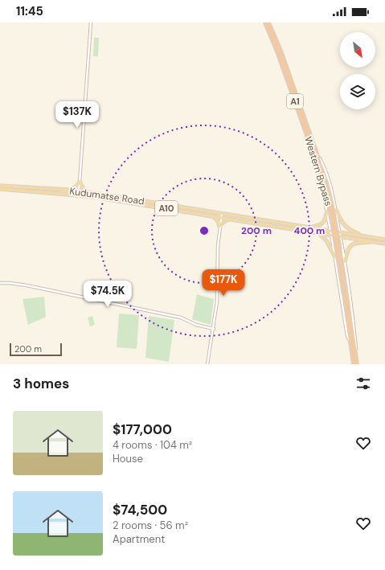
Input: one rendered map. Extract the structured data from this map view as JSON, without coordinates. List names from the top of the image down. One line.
{"streets":{"highway":["A1","Western Bypass"],"main road":["Kudumatse Road","A10"]},"scale_bar":"200 m","north":"bottom right","page":{"status":"11:45","price":["$137K","$177K","$74.5K"],"scale":"200 m","heading":"3 homes","list":[{"name":"$177,000","note":"4 rooms · 104 m² · House"},{"name":"$74,500","note":"2 rooms · 56 m² · Apartment"}]},"rings":["200 m","400 m"]}
